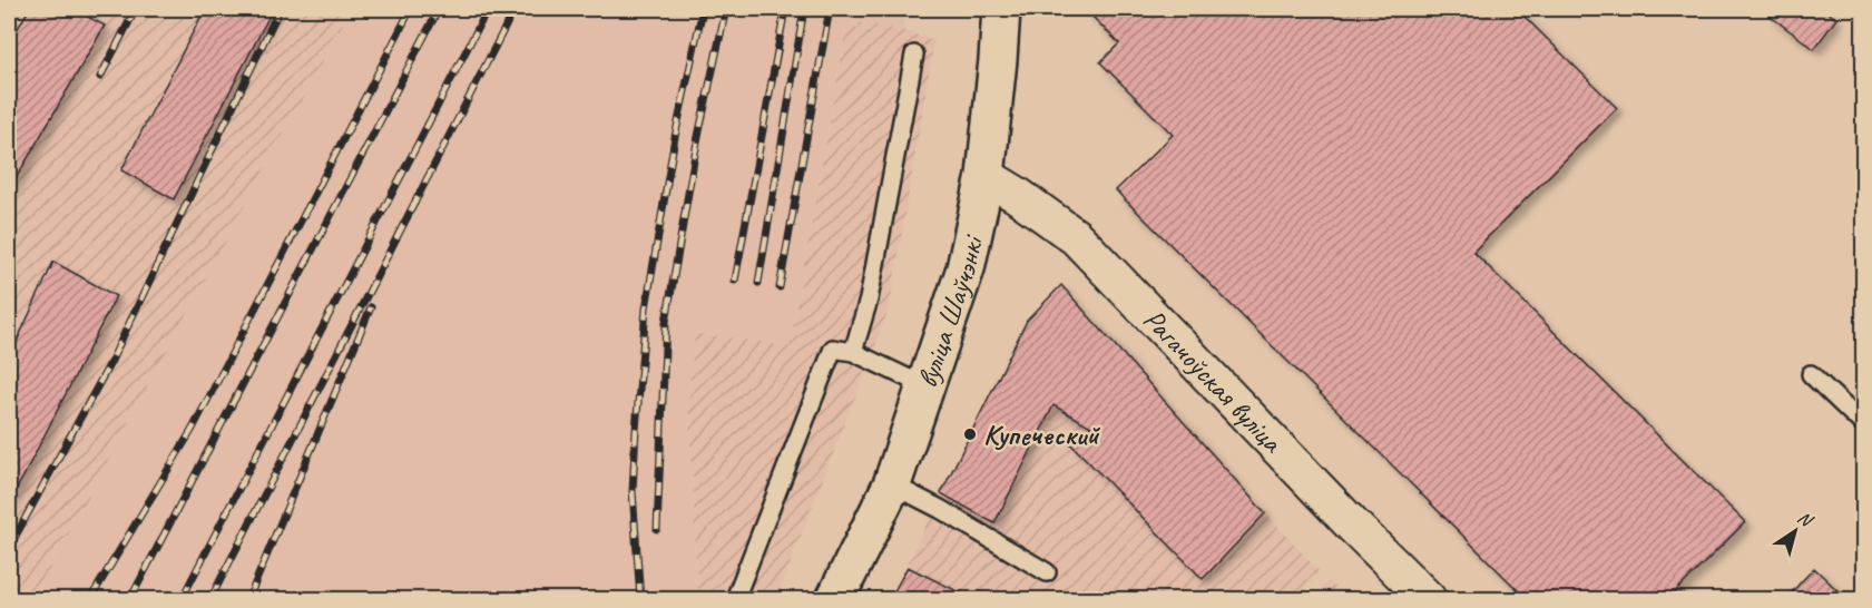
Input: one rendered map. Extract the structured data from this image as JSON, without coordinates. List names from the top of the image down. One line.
{"streets":{"main road":["вуліца Шаўчэнкі"],"street":["Рагачоўская вуліца"]},"crossings":[["вуліца Шаўчэнкі","Рагачоўская вуліца"]],"places":["Купеческий"],"north":"top right"}
